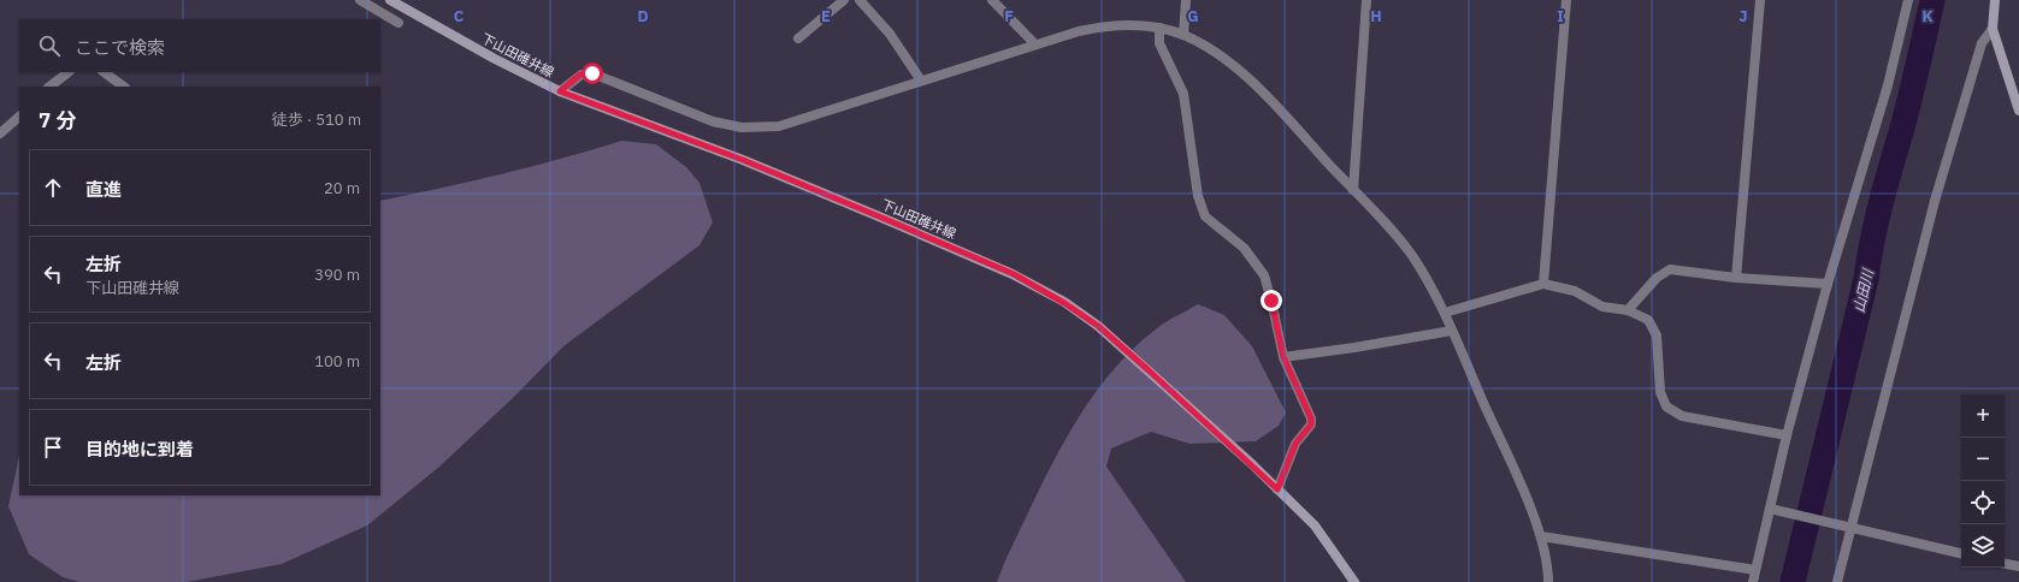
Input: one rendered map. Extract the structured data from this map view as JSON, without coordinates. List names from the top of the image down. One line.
{"streets":{"main road":["下山田碓井線"]},"water":["山田川"],"page":{"search":"ここで検索","heading":["7 分","徒歩 · 510 m"],"list":[["直進","20 m"],["左折","下山田碓井線","390 m"],["左折","100 m"],"目的地に到着"],"map_buttons":["+","−"]},"grid":{"columns":["C","D","E","F","G","H","I","J","K"]}}
